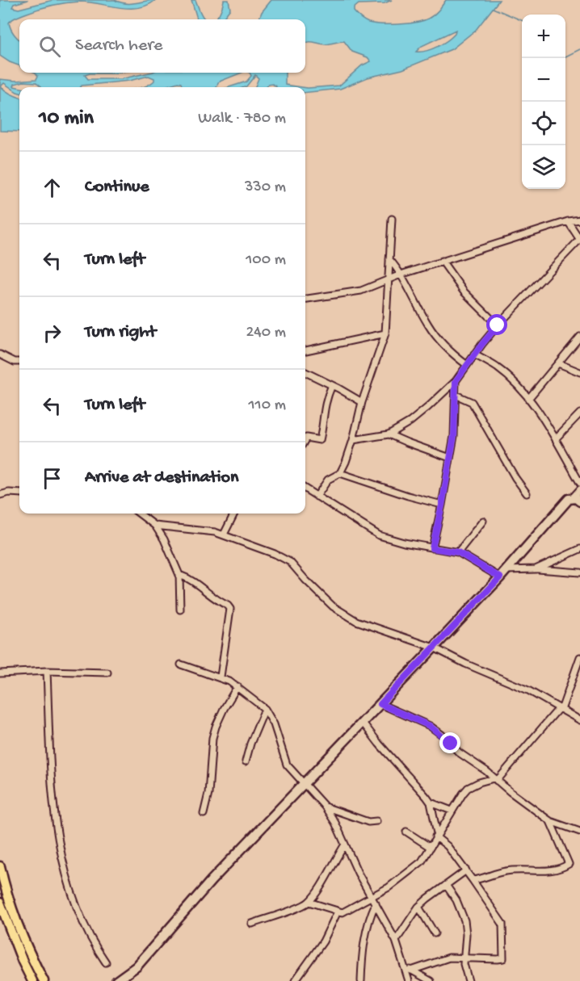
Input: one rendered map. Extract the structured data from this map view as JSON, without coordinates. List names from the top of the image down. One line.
{"page":{"map_buttons":["+","−"],"search":"Search here","heading":["10 min","Walk · 780 m"],"list":[["Continue","330 m"],["Turn left","100 m"],["Turn right","240 m"],["Turn left","110 m"],"Arrive at destination"]}}
